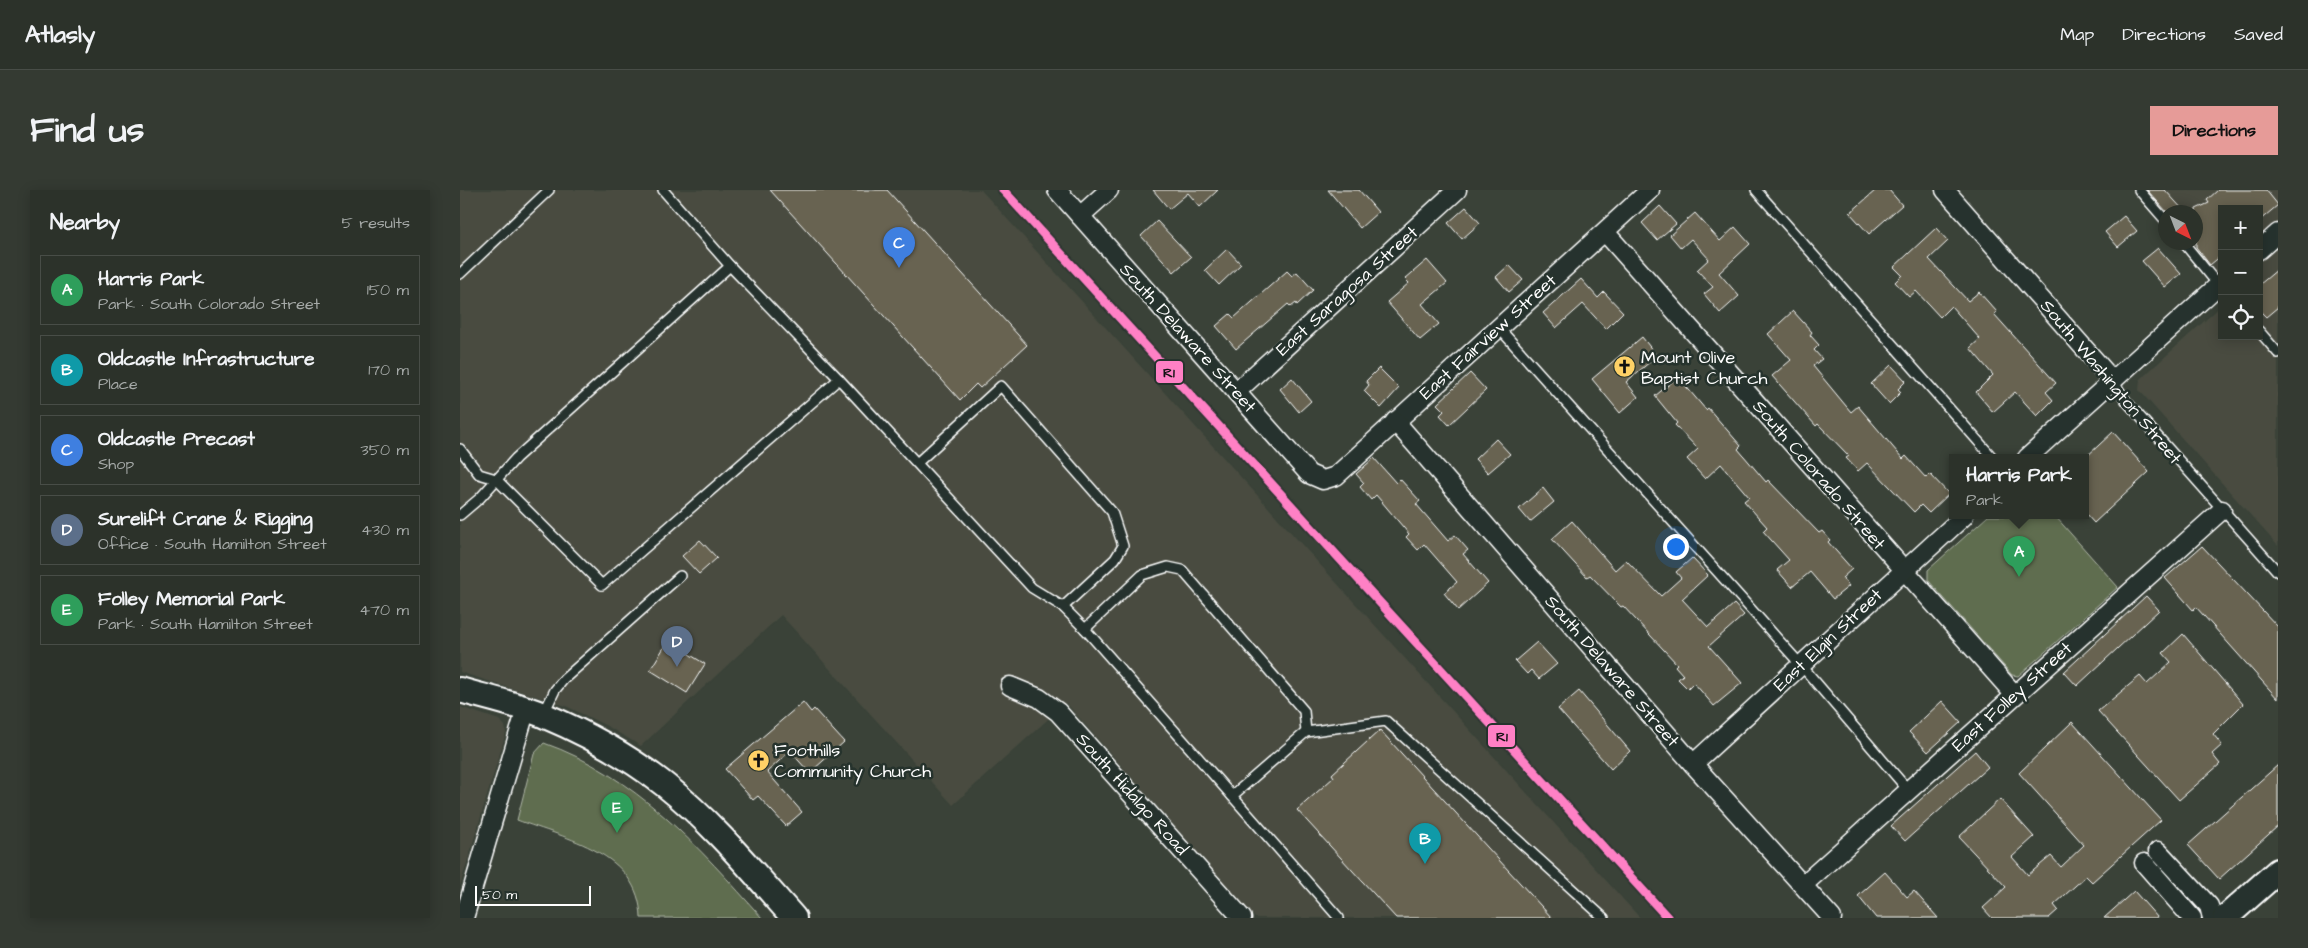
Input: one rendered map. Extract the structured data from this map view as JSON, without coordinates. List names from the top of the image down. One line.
{"streets":{"street":["East Saragosa Street","East Fairview Street","South Delaware Street","South Washington Street","South Colorado Street","East Elgin Street","East Folley Street","South Hidalgo Road"]},"crossings":[["East Saragosa Street","South Delaware Street"],["East Fairview Street","South Delaware Street"],["East Fairview Street","South Colorado Street"],["South Delaware Street","East Elgin Street"],["South Delaware Street","East Folley Street"],["South Washington Street","East Folley Street"],["South Colorado Street","East Elgin Street"],["South Colorado Street","East Folley Street"]],"places":{"church":["Mount Olive Baptist Church","Foothills Community Church"]},"lines":["transit line R1"],"scale_bar":"50 m","north":"bottom right","page":{"header":"Atlasly","nav":["Map","Directions","Saved"],"title":"Find us","buttons":"Directions","heading":["Nearby","5 results"],"map_buttons":["+","−"],"pins":["C","A","D","E","B"],"list":[{"mark":"A","name":"Harris Park","note":"Park · South Colorado Street","value":"150 m"},{"mark":"B","name":"Oldcastle Infrastructure","note":"Place","value":"170 m"},{"mark":"C","name":"Oldcastle Precast","note":"Shop","value":"350 m"},{"mark":"D","name":"Surelift Crane & Rigging","note":"Office · South Hamilton Street","value":"430 m"},{"mark":"E","name":"Folley Memorial Park","note":"Park · South Hamilton Street","value":"470 m"}],"popup":["Harris Park","Park"],"scale":"50 m"}}
